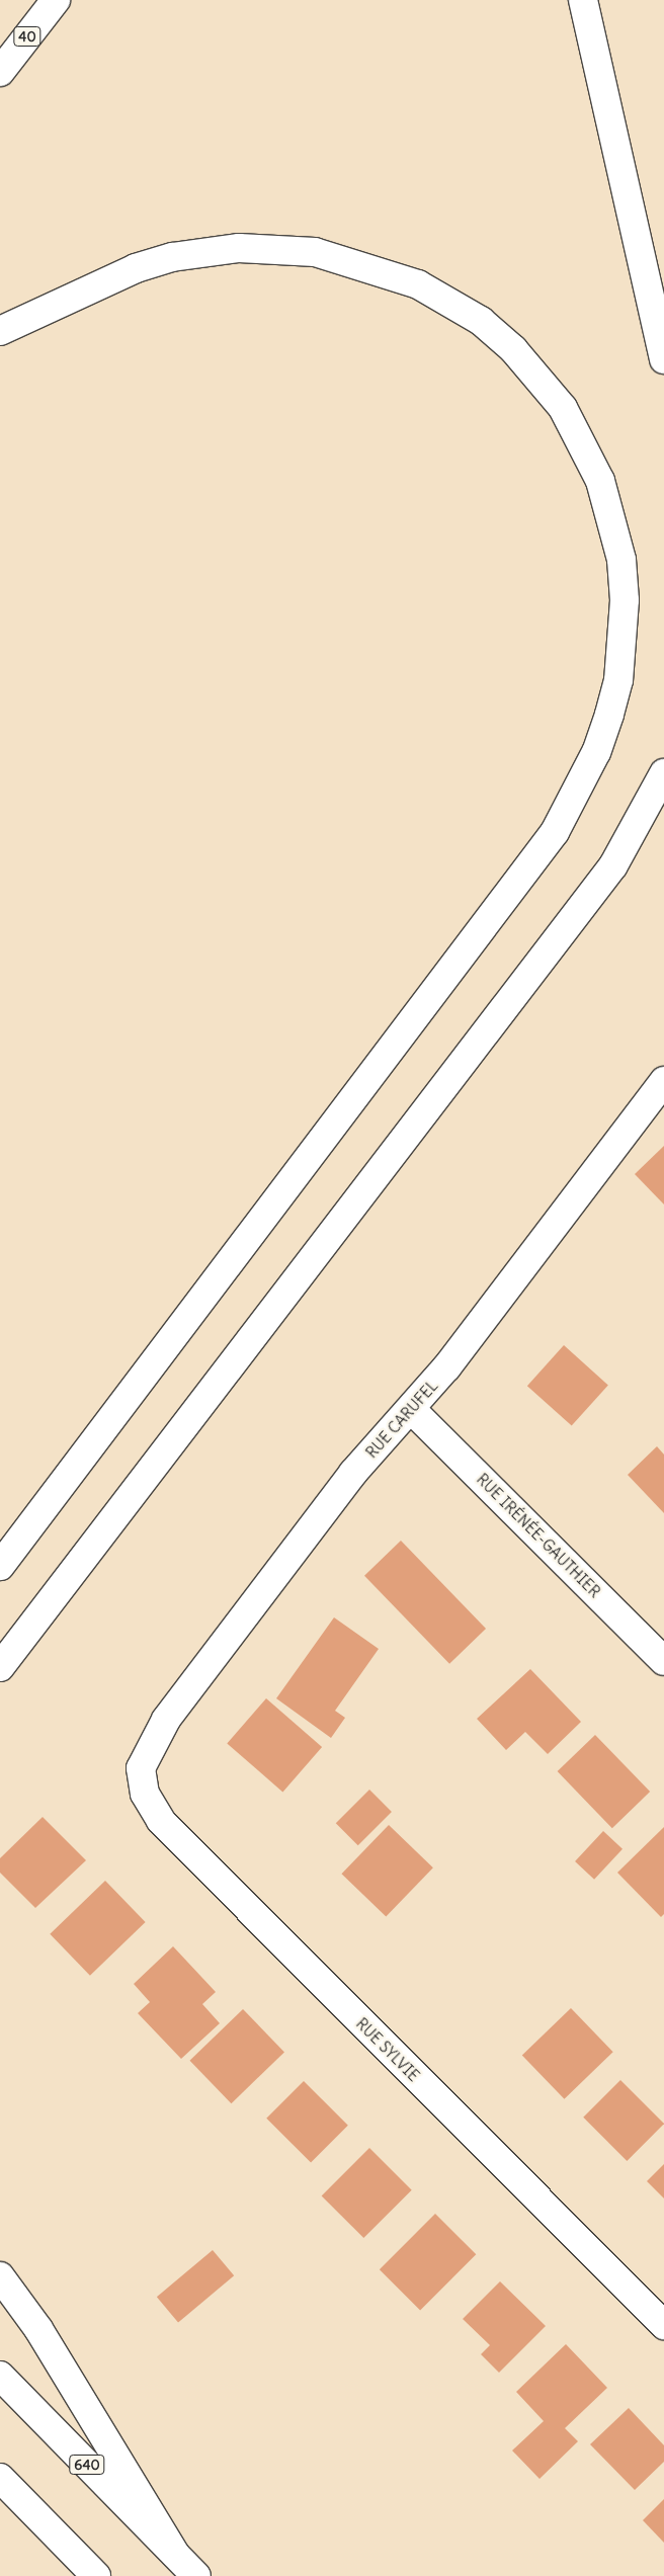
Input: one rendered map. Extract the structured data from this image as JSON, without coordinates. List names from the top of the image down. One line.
{"streets":{"main road":["40","RUE CARUFEL","RUE IRÉNÉE-GAUTHIER","RUE SYLVIE","640"]},"crossings":[["RUE CARUFEL","RUE IRÉNÉE-GAUTHIER"],["RUE CARUFEL","RUE SYLVIE"]]}
